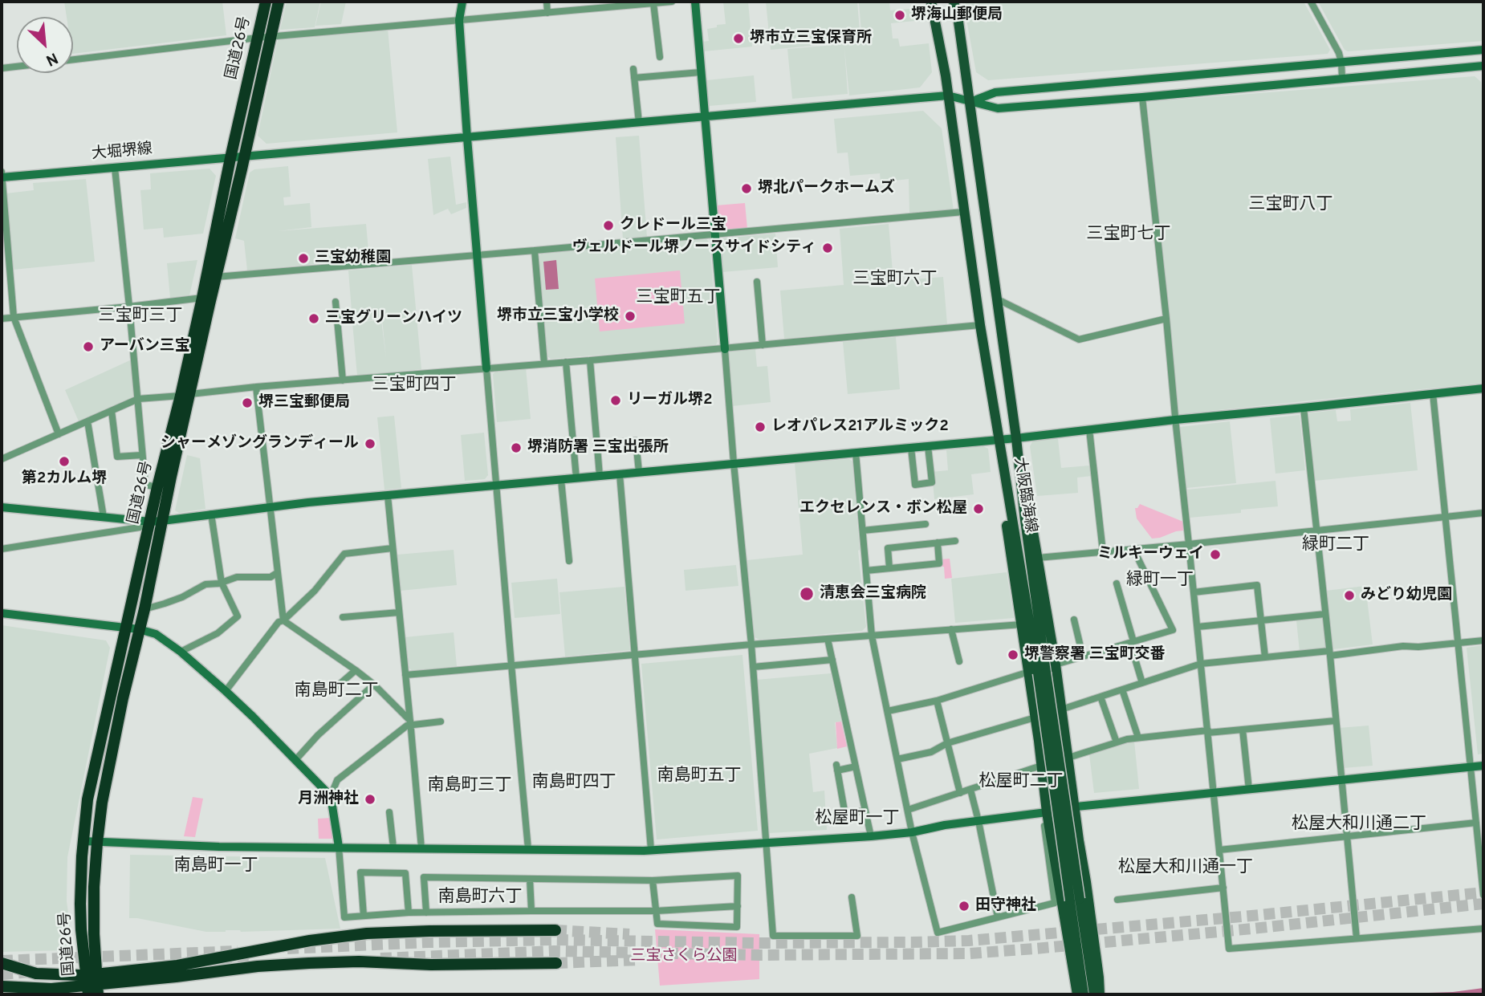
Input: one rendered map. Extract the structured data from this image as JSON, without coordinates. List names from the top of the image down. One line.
{"streets":{"highway":["国道26号"],"main road":["大阪臨海線"],"street":["大堀堺線"]},"crossings":[["国道26号","大堀堺線"],["大堀堺線","大阪臨海線"]],"districts":["三宝町八丁","三宝町七丁","三宝町六丁","三宝町五丁","三宝町三丁","三宝町四丁","緑町二丁","緑町一丁","南島町二丁","南島町五丁","松屋町二丁","南島町四丁","南島町三丁","松屋町一丁","松屋大和川通二丁","南島町一丁","松屋大和川通一丁","南島町六丁"],"parks":["三宝さくら公園"],"places":["堺海山郵便局","堺市立三宝保育所","堺北パークホームズ","クレドール三宝","ヴェルドール堺ノースサイドシティ","三宝幼稚園","堺市立三宝小学校","三宝グリーンハイツ","アーバン三宝","リーガル堺2","堺三宝郵便局","レオパレス21アルミック2","シャーメゾングランディール","堺消防署 三宝出張所","第2カルム堺","エクセレンス・ボン松屋","ミルキーウェイ","清恵会三宝病院","みどり幼児園","堺警察署 三宝町交番","月洲神社","田守神社"],"north":"bottom right"}
